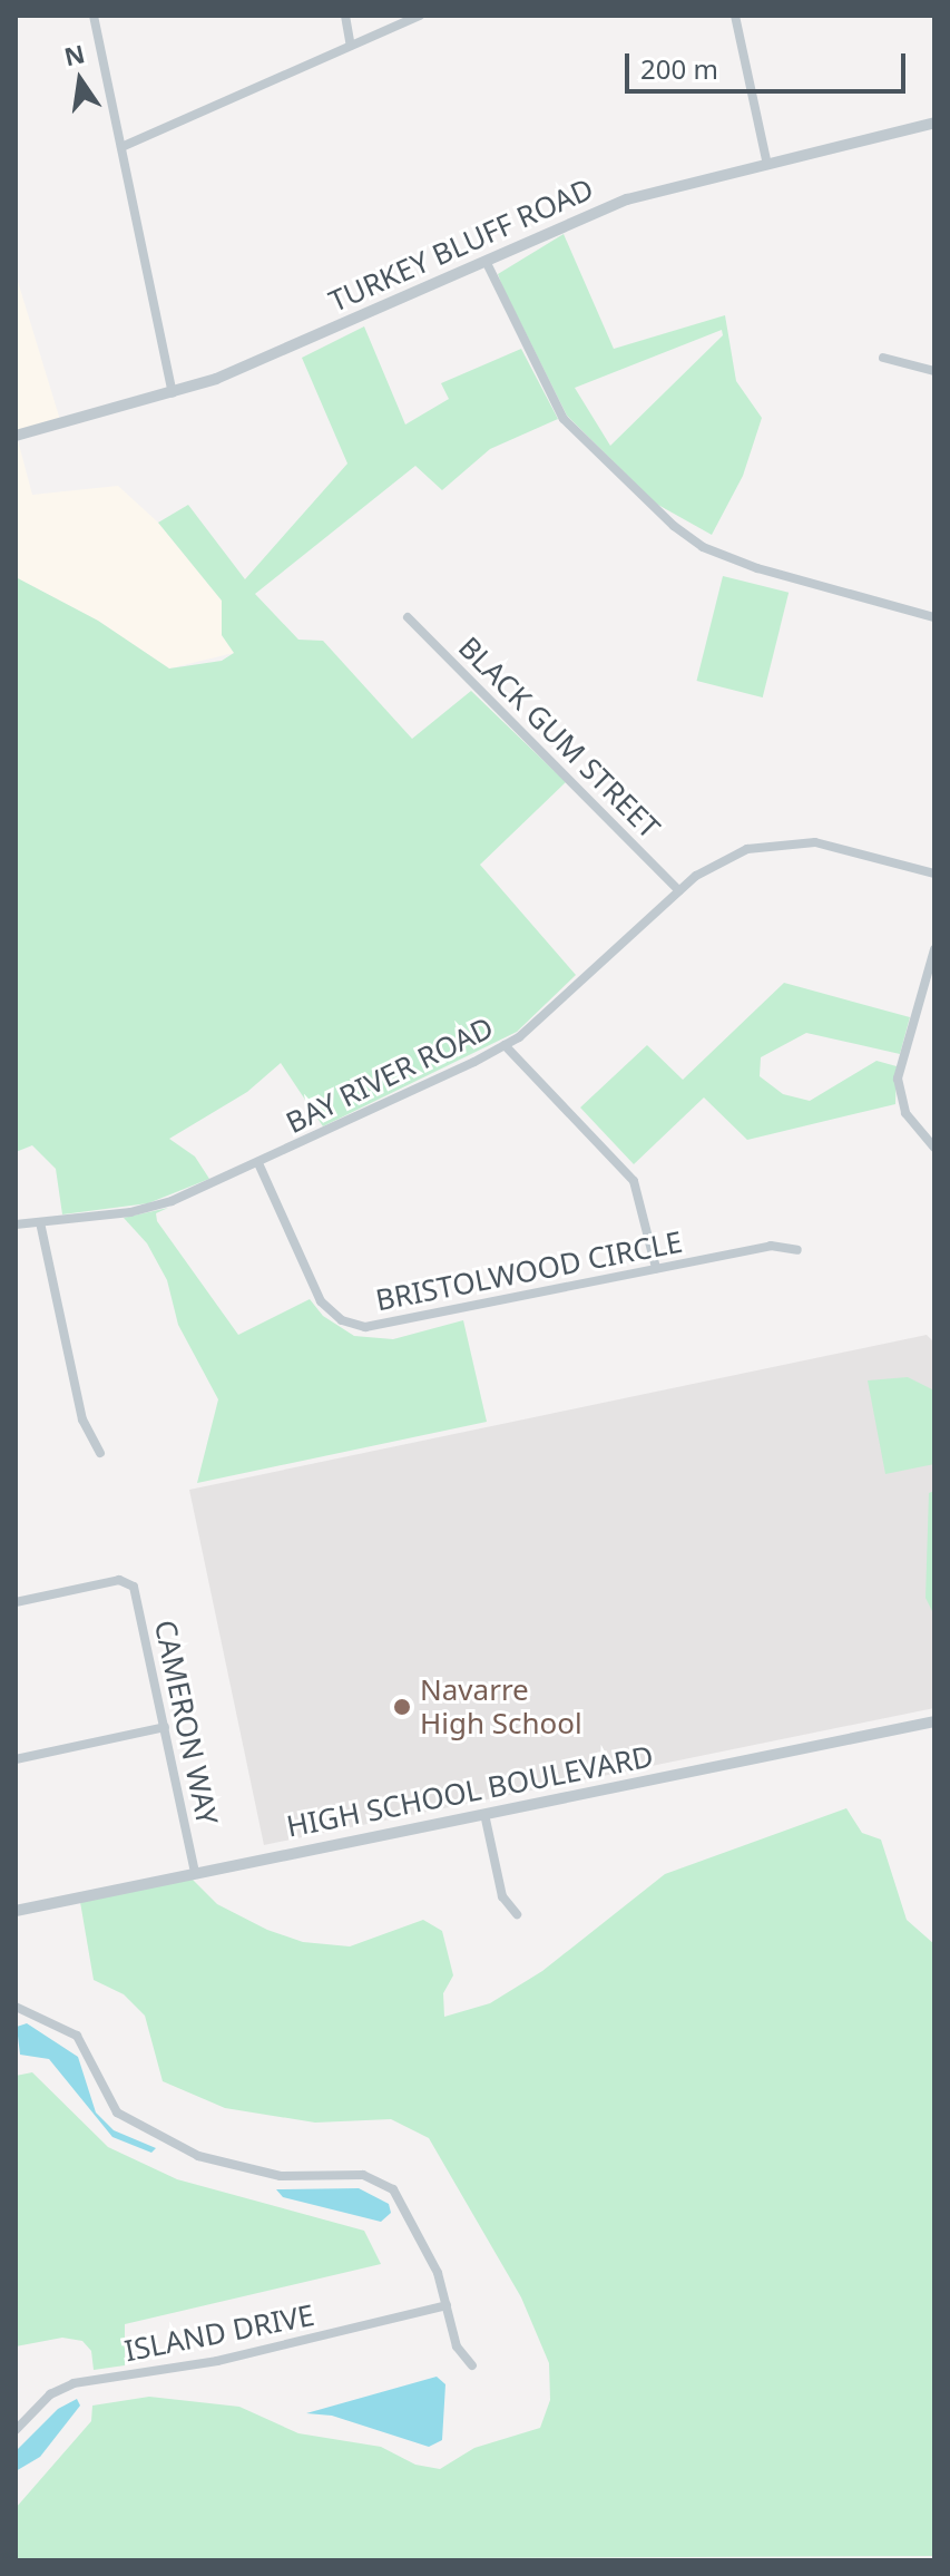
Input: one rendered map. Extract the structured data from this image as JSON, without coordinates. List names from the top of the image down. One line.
{"streets":{"street":["TURKEY BLUFF ROAD","BLACK GUM STREET","BAY RIVER ROAD","BRISTOLWOOD CIRCLE","CAMERON WAY","HIGH SCHOOL BOULEVARD","ISLAND DRIVE"]},"crossings":[["BLACK GUM STREET","BAY RIVER ROAD"],["BAY RIVER ROAD","BRISTOLWOOD CIRCLE"],["CAMERON WAY","HIGH SCHOOL BOULEVARD"]],"places":["Navarre High School"],"scale_bar":"200 m","north":"top"}
